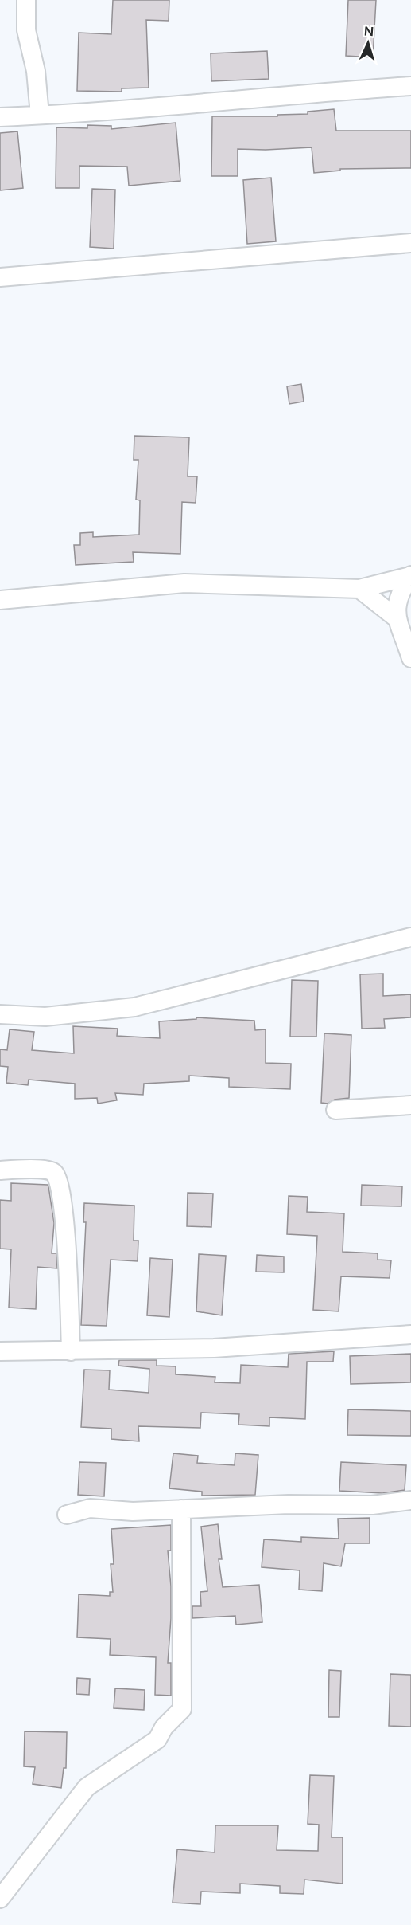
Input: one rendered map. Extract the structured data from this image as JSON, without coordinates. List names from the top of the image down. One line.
{"north":"top"}
